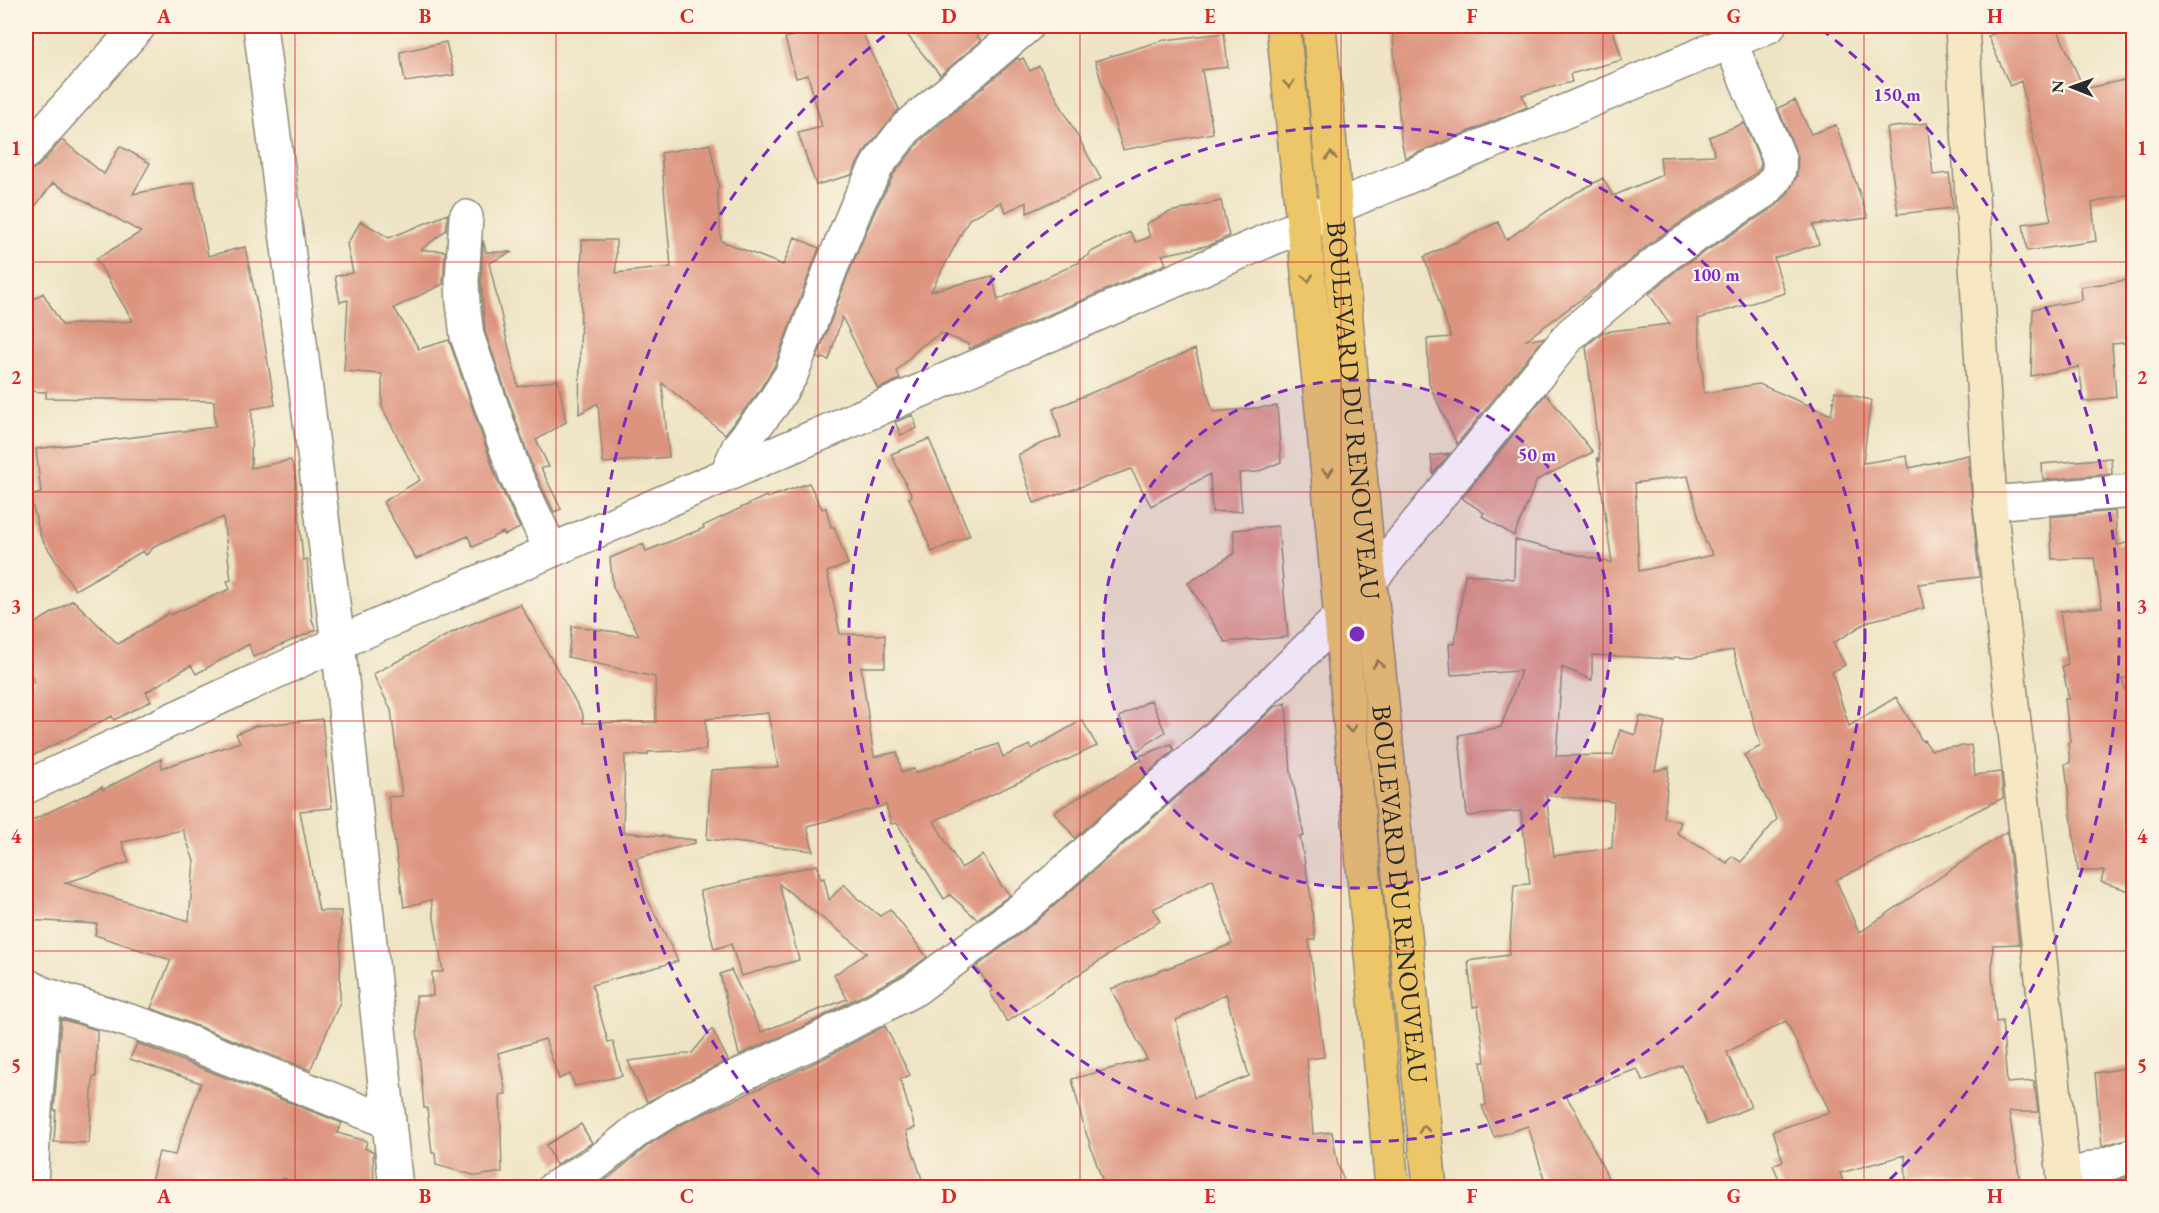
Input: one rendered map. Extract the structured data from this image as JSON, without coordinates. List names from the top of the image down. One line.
{"streets":{"main road":["BOULEVARD DU RENOUVEAU"]},"north":"left","grid":{"columns":["A","B","C","D","E","F","G","H"],"rows":["1","2","3","4","5"]},"rings":["150 m","100 m","50 m"]}
